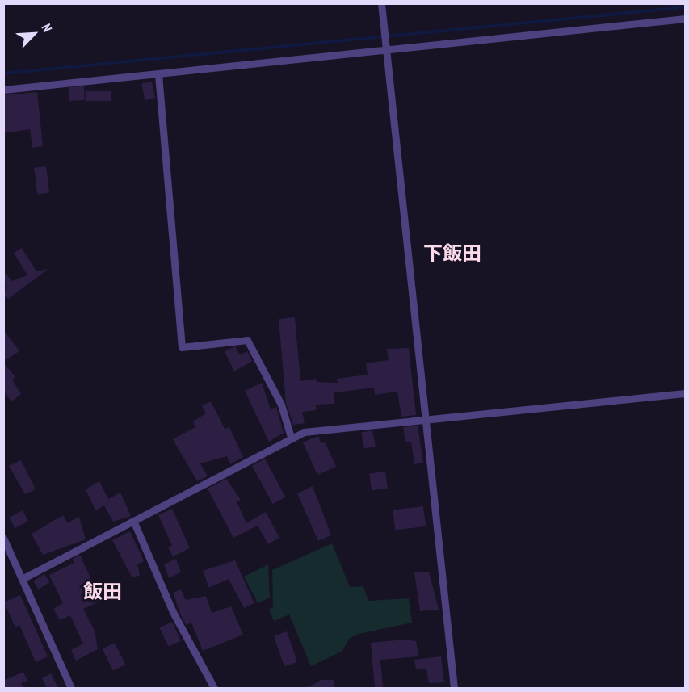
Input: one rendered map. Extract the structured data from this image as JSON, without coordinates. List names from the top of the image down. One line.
{"districts":["下飯田","飯田"],"north":"top right"}
